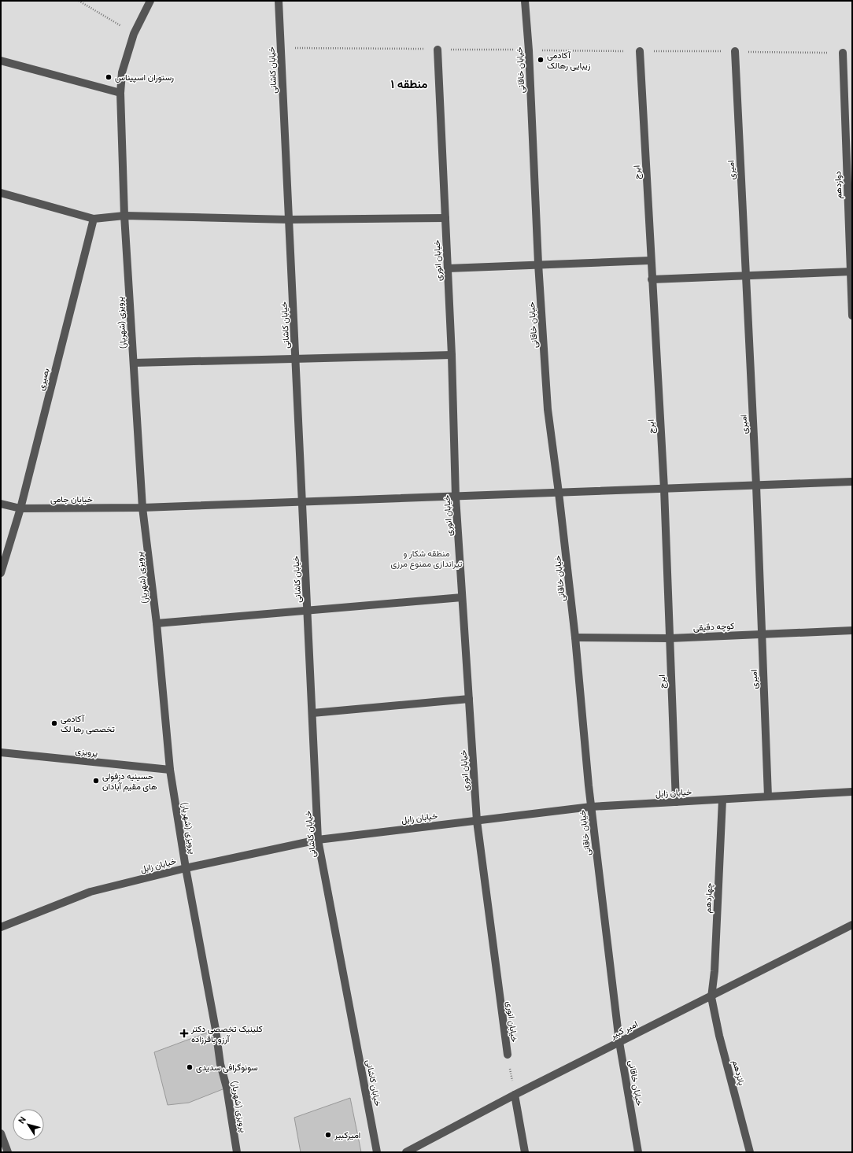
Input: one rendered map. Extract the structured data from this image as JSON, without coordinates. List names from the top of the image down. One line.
{"streets":{"street":["خیابان کاشانی","خیابان خاقانی","امیری","ایرج","دوازدهم","خیابان انوری","پرویزی (شهریار)","بصیری","خیابان جامی","کوچه دقیقی","پرویزی","خیابان زابل","چهاردهم","امیر کبیر","پانزدهم"]},"crossings":[["خیابان کاشانی","خیابان جامی"],["خیابان کاشانی","خیابان زابل"],["خیابان خاقانی","خیابان جامی"],["خیابان خاقانی","کوچه دقیقی"],["خیابان خاقانی","خیابان زابل"],["خیابان خاقانی","امیر کبیر"],["امیری","خیابان جامی"],["امیری","کوچه دقیقی"],["امیری","خیابان زابل"],["ایرج","خیابان جامی"],["ایرج","کوچه دقیقی"],["ایرج","خیابان زابل"],["خیابان انوری","خیابان جامی"],["خیابان انوری","خیابان زابل"],["پرویزی (شهریار)","خیابان جامی"],["پرویزی (شهریار)","پرویزی"],["پرویزی (شهریار)","خیابان زابل"],["بصیری","خیابان جامی"],["خیابان زابل","چهاردهم"],["چهاردهم","امیر کبیر"],["چهاردهم","پانزدهم"],["امیر کبیر","پانزدهم"]],"districts":["منطقه ۱"],"parks":["منطقه شکار و تیراندازی ممنوع مرزی"],"places":{"other":["آکادمی زیبایی رهالک","رستوران اسپیناس","آکادمی تخصصی رها لک","حسینیه دزفولی های مقیم آبادان","سونوگرافی سدیدی","امیرکبیر"],"health":["کلینیک تخصصی دکتر آرزو باقرزاده"]},"north":"top left"}
